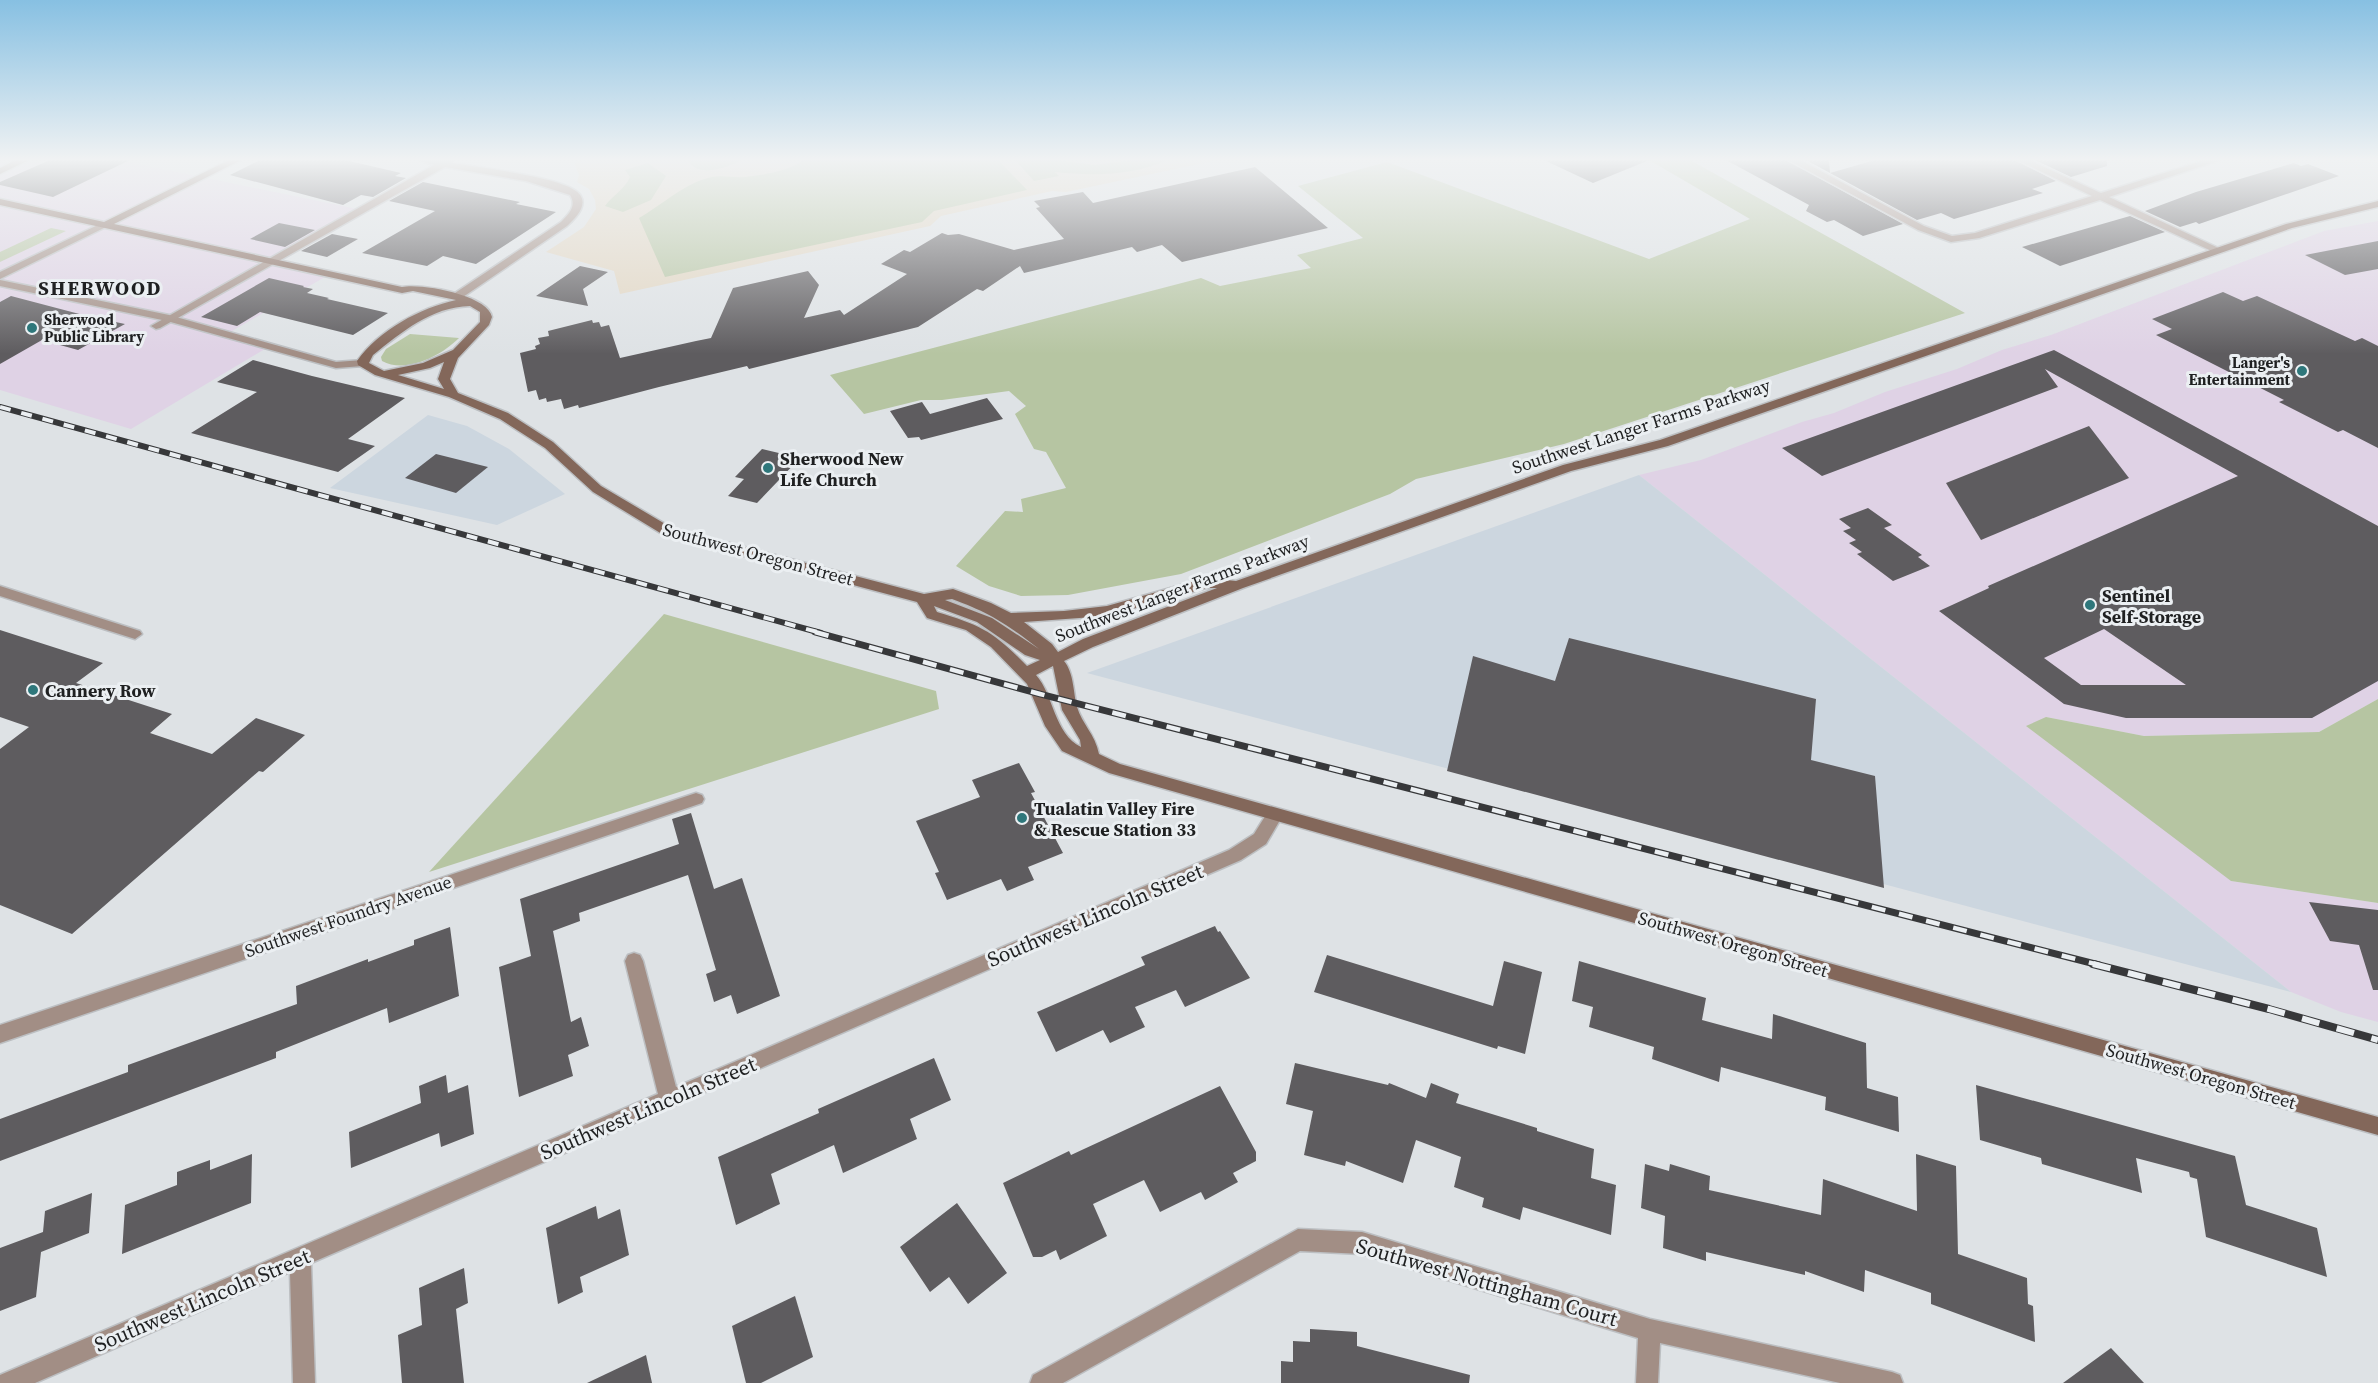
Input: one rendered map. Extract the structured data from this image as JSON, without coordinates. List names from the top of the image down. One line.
{"streets":{"main road":["Southwest Langer Farms Parkway","Southwest Oregon Street"],"street":["Southwest Lincoln Street","Southwest Foundry Avenue","Southwest Nottingham Court"]},"crossings":[["Southwest Langer Farms Parkway","Southwest Oregon Street"],["Southwest Oregon Street","Southwest Lincoln Street"]],"districts":["SHERWOOD"],"places":["Sherwood Public Library","Langer's Entertainment","Sherwood New Life Church","Sentinel Self-Storage","Cannery Row","Tualatin Valley Fire & Rescue Station 33"]}
